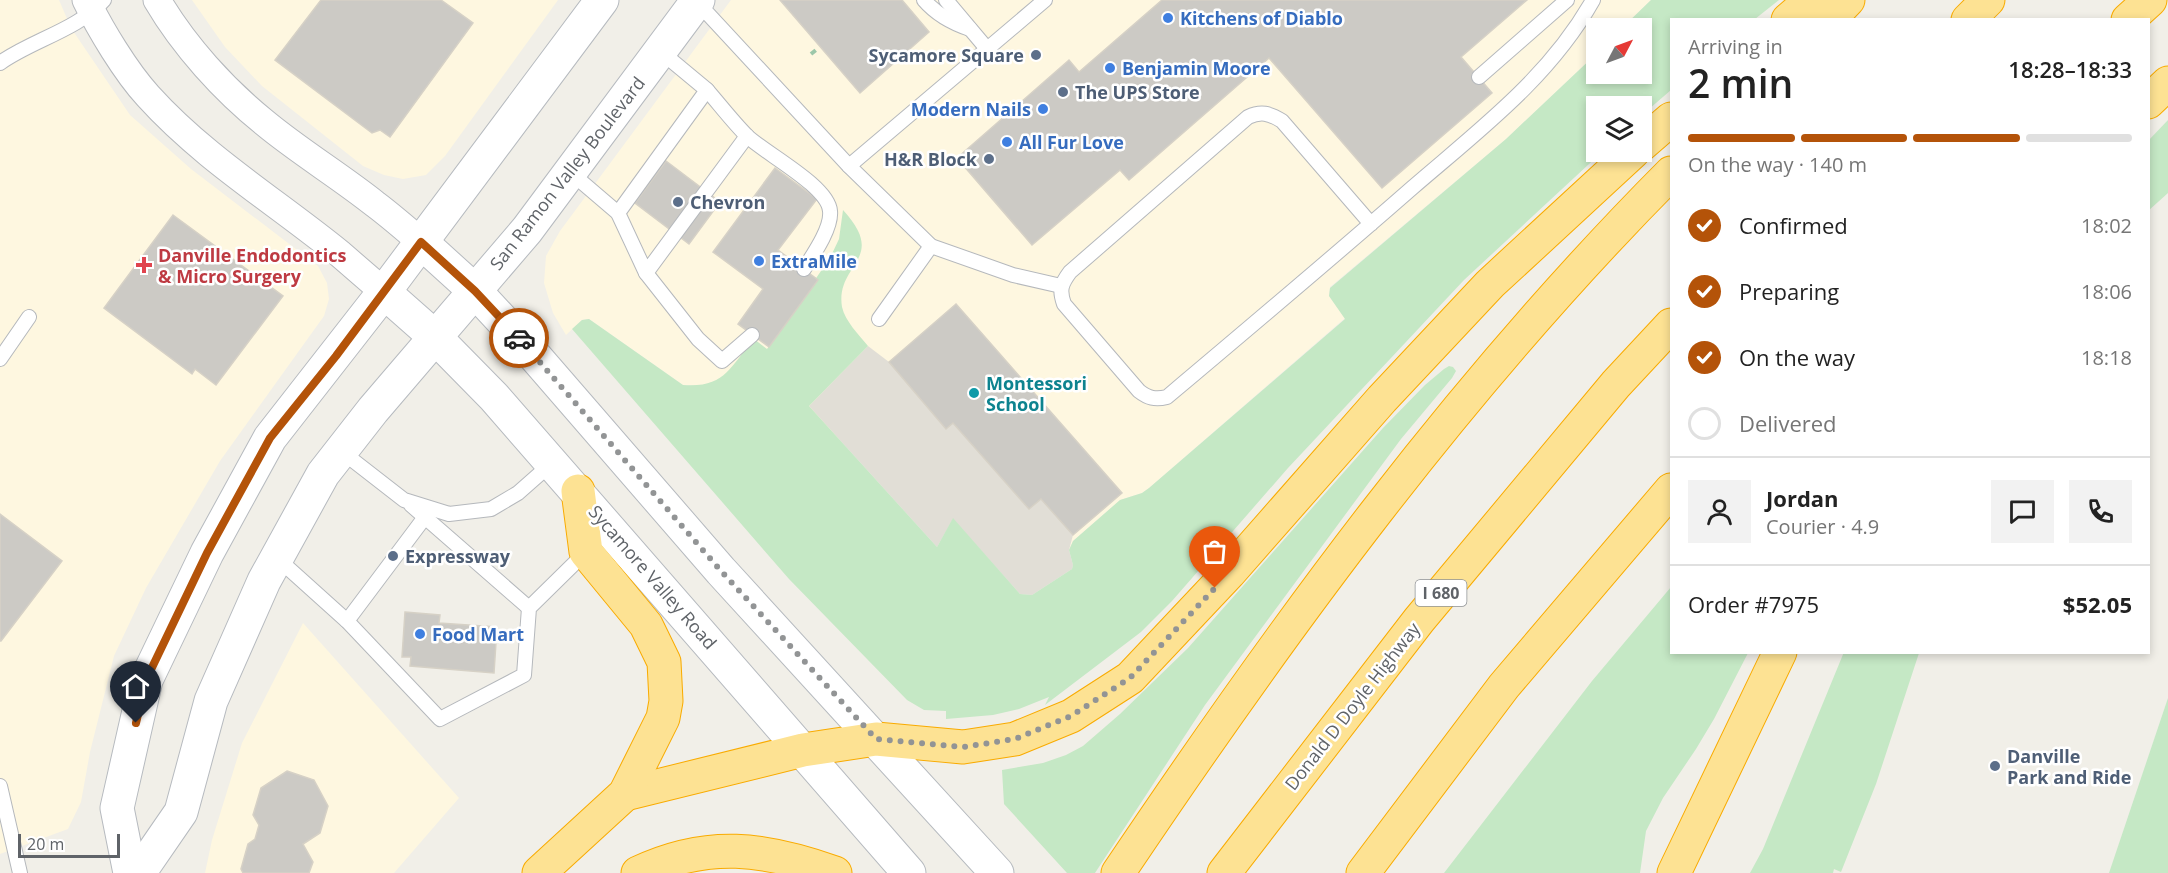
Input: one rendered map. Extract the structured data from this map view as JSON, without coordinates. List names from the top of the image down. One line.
{"streets":{"highway":["I 680","Donald D Doyle Highway"],"main road":["San Ramon Valley Boulevard","Sycamore Valley Road"]},"crossings":[["San Ramon Valley Boulevard","Sycamore Valley Road"]],"places":{"other":["Kitchens of Diablo","Sycamore Square","Benjamin Moore","The UPS Store","Modern Nails","All Fur Love","H&R Block","Chevron","ExtraMile","Montessori School","Expressway","Food Mart","Danville Park and Ride"],"health":["Danville Endodontics & Micro Surgery"]},"scale_bar":"20 m","north":"top right","page":{"heading":["2 min","Arriving in","18:28–18:33"],"panel":["Jordan","Courier · 4.9","Order #7975","$52.05"],"bar":"On the way · 140 m","list":[["Confirmed","18:02"],["Preparing","18:06"],["On the way","18:18"],"Delivered"],"scale":"20 m"}}
